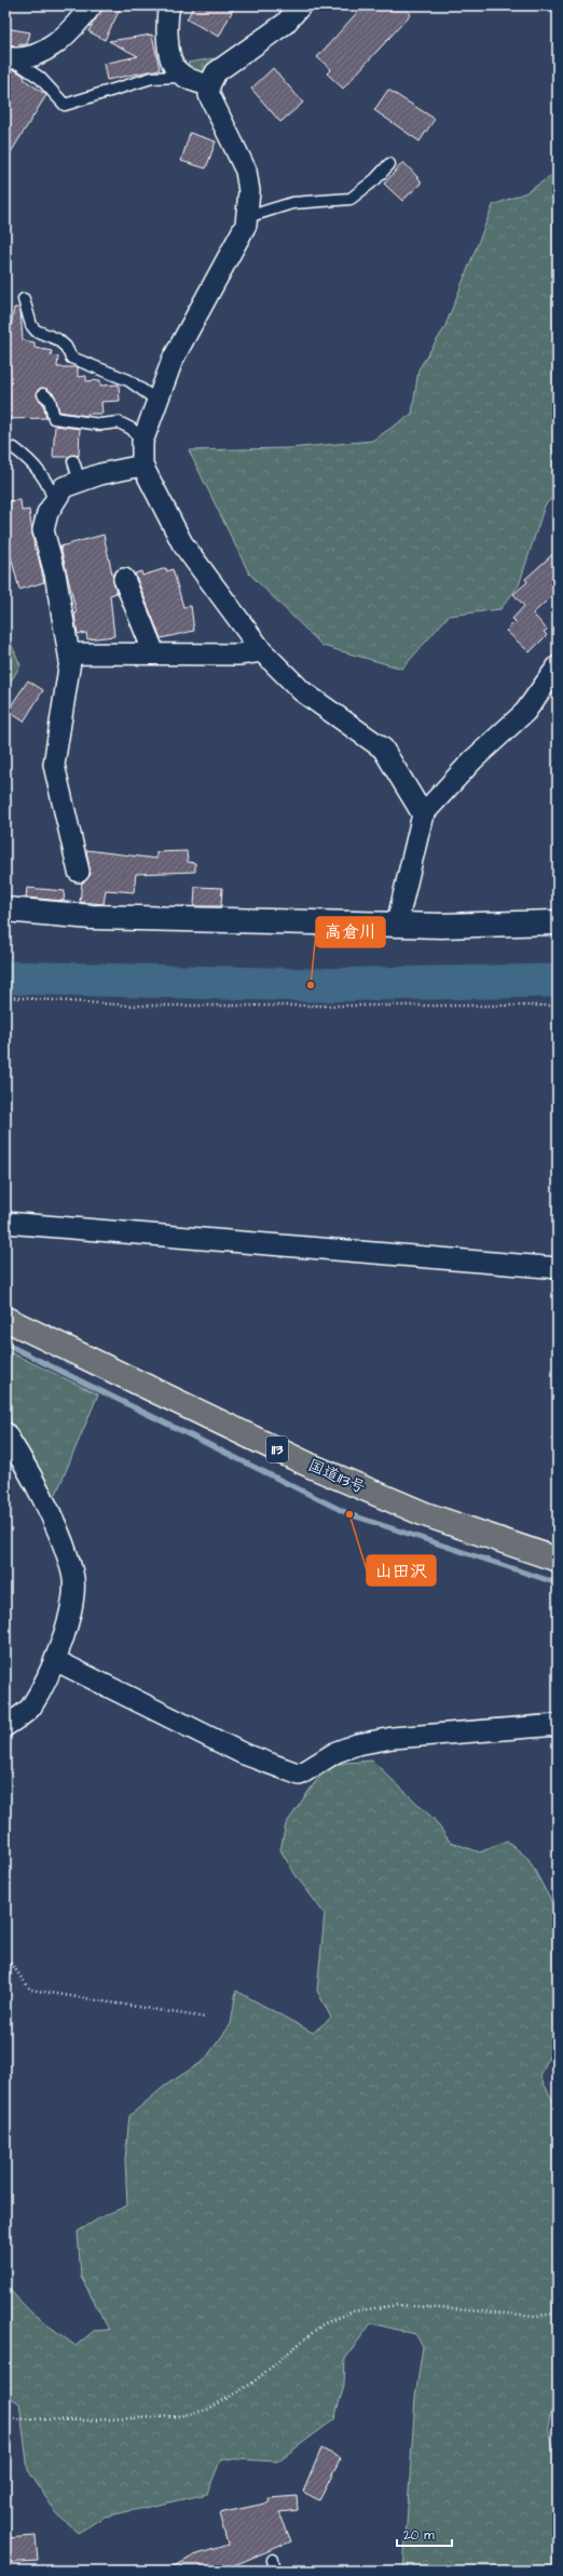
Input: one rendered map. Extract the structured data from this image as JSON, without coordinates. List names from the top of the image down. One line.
{"streets":{"highway":["113","国道113号"]},"places":["高倉川","山田沢"],"scale_bar":"20 m"}
